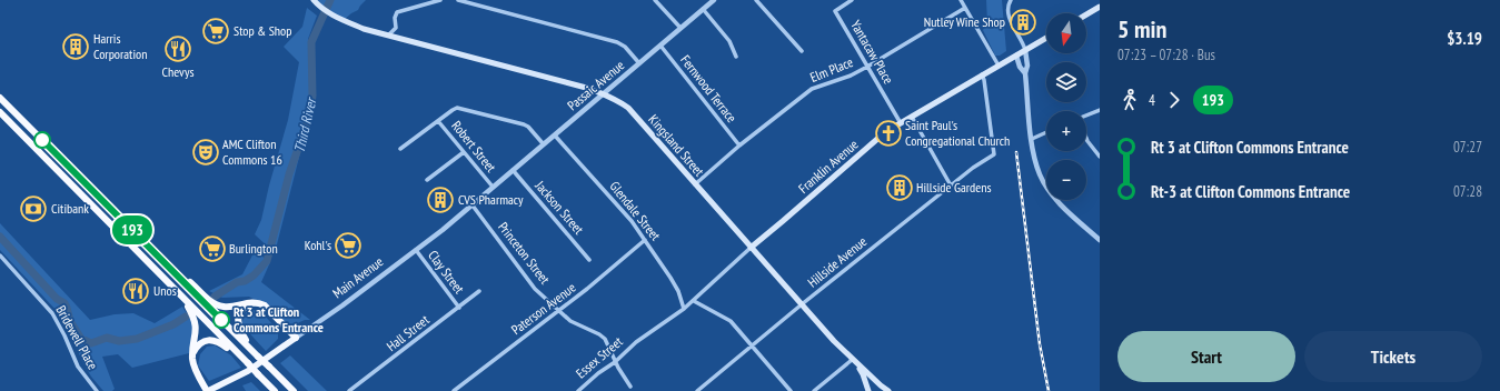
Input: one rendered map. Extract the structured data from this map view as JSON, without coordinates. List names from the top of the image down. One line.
{"streets":{"main road":["Kingsland Street","Franklin Avenue","Main Avenue"],"street":["Yantacaw Place","Elm Place","Passaic Avenue","Fernwood Terrace","Robert Street","Jackson Street","Glendale Street","Princeton Street","Hillside Avenue","Clay Street","Paterson Avenue","Hall Street","Bridewell Place","Essex Street"]},"crossings":[["Yantacaw Place","Elm Place"],["Yantacaw Place","Franklin Avenue"],["Elm Place","Fernwood Terrace"],["Elm Place","Kingsland Street"],["Passaic Avenue","Fernwood Terrace"],["Passaic Avenue","Kingsland Street"],["Passaic Avenue","Robert Street"],["Passaic Avenue","Jackson Street"],["Passaic Avenue","Glendale Street"],["Passaic Avenue","Main Avenue"],["Kingsland Street","Franklin Avenue"],["Kingsland Street","Hillside Avenue"],["Robert Street","Main Avenue"],["Franklin Avenue","Glendale Street"],["Franklin Avenue","Hillside Avenue"],["Franklin Avenue","Essex Street"],["Glendale Street","Paterson Avenue"],["Princeton Street","Main Avenue"],["Princeton Street","Paterson Avenue"],["Princeton Street","Essex Street"],["Clay Street","Main Avenue"],["Clay Street","Hall Street"]],"water":["Third River"],"places":{"building":["Nutley Wine Shop","Harris Corporation","Hillside Gardens","CVS Pharmacy"],"supermarket":["Stop & Shop","Kohl's","Burlington"],"restaurant":["Chevys","Unos"],"church":["Saint Paul's Congregational Church"],"theatre":["AMC Clifton Commons 16"],"bank":["Citibank"],"other":["Rt 3 at Clifton Commons Entrance"]},"lines":["bus line 193"],"north":"bottom","page":{"on_map":"193","heading":["5 min","07:23 – 07:28 · Bus","$3.19"],"map_buttons":["+","−"],"legs":["4","193"],"list":[{"name":"Rt 3 at Clifton Commons Entrance","value":"07:27"},{"name":"Rt-3 at Clifton Commons Entrance","value":"07:28"}],"buttons":["Start","Tickets"]}}
